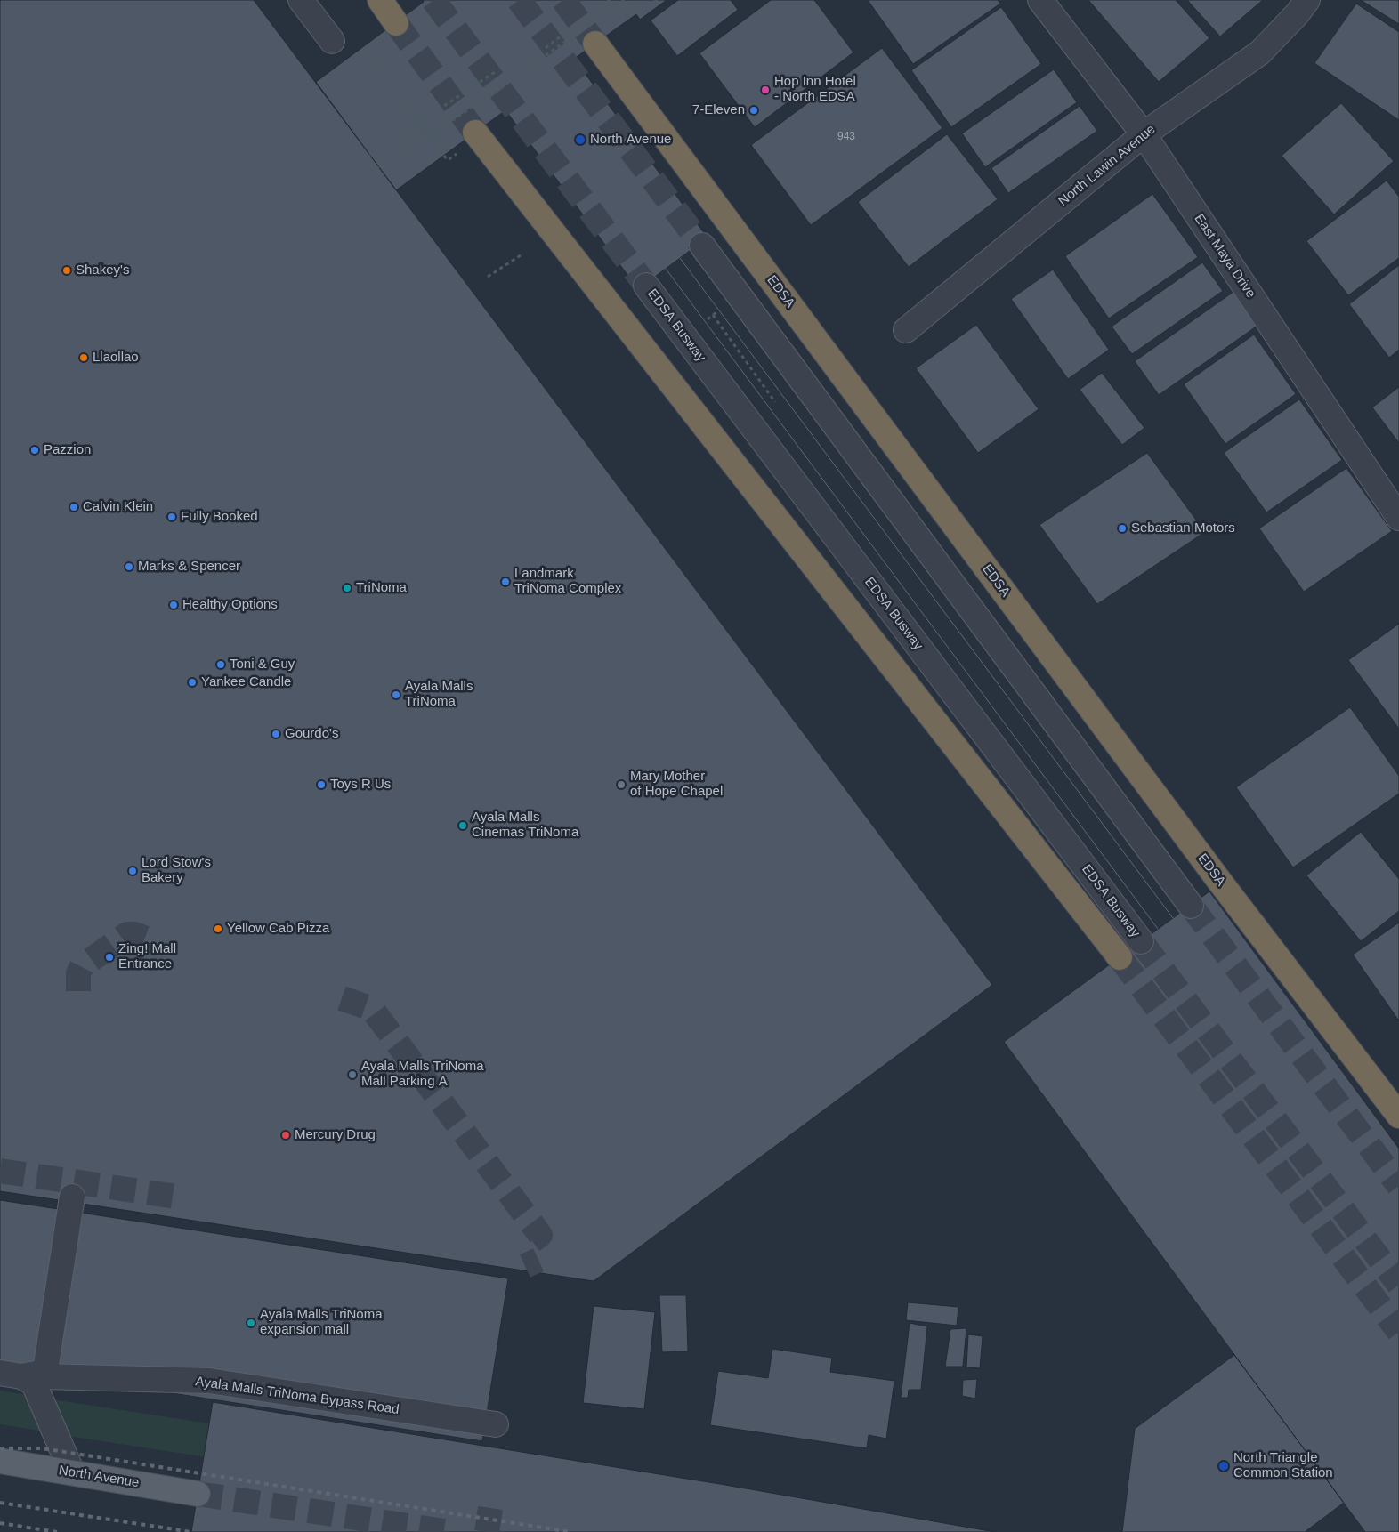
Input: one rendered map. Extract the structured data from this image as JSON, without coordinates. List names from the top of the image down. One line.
{"streets":{"highway":["EDSA"],"main road":["North Avenue"],"street":["North Lawin Avenue","East Maya Drive","EDSA Busway","Ayala Malls TriNoma Bypass Road"]},"crossings":[["North Lawin Avenue","East Maya Drive"]],"places":["Hop Inn Hotel - North EDSA","7-Eleven","North Avenue","Shakey's","Llaollao","Pazzion","Calvin Klein","Fully Booked","Sebastian Motors","Marks & Spencer","Landmark TriNoma Complex","TriNoma","Healthy Options","Toni & Guy","Yankee Candle","Ayala Malls TriNoma","Gourdo's","Toys R Us","Mary Mother of Hope Chapel","Ayala Malls Cinemas TriNoma","Lord Stow's Bakery","Yellow Cab Pizza","Zing! Mall Entrance","Ayala Malls TriNoma Mall Parking A","Mercury Drug","Ayala Malls TriNoma expansion mall","North Triangle Common Station"],"house_numbers":["943"]}
